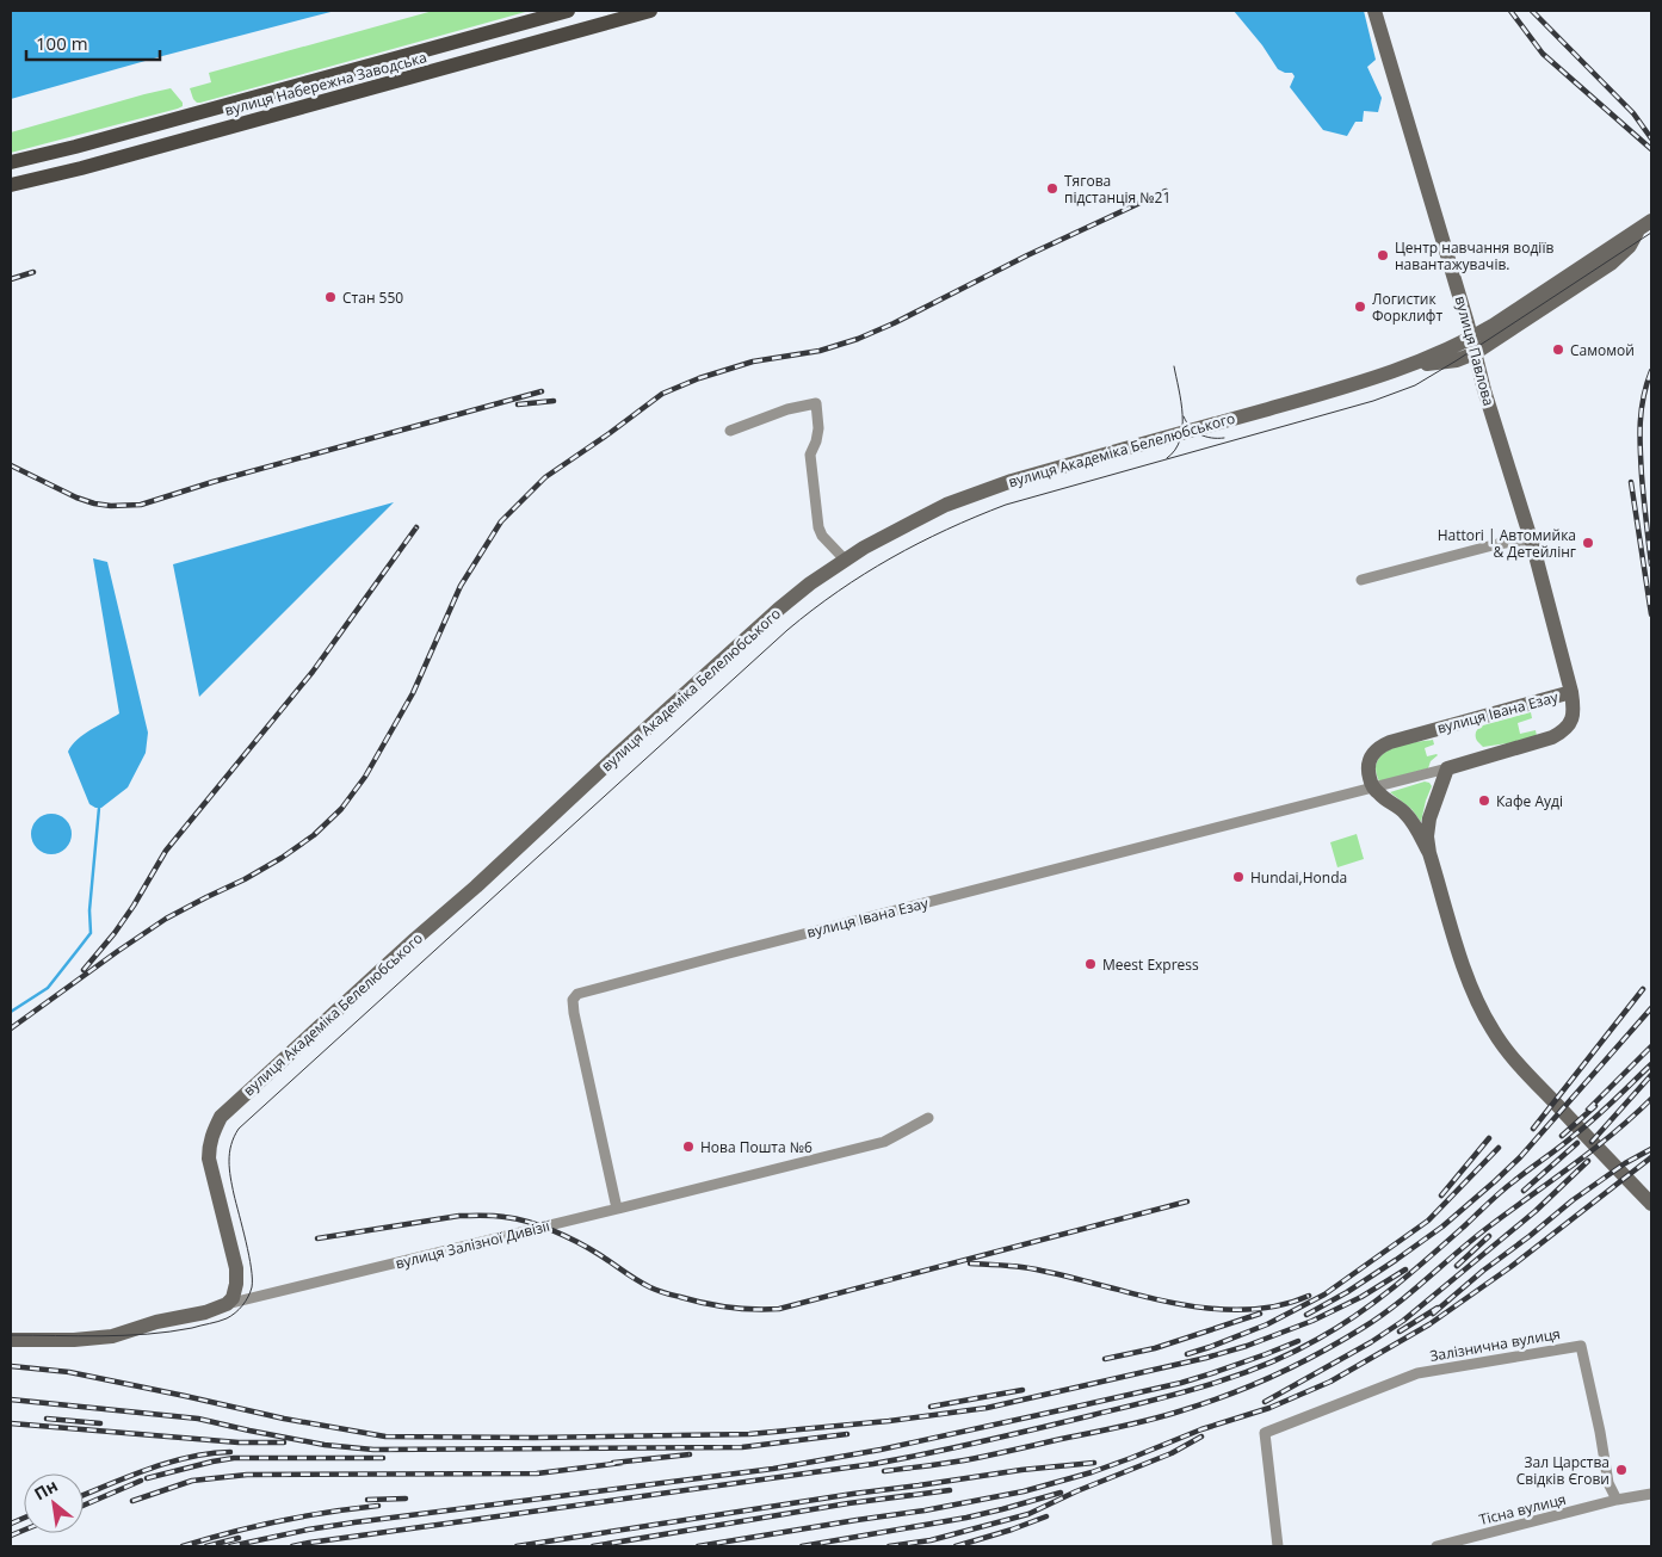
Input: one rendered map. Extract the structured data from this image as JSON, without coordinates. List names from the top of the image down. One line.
{"streets":{"main road":["вулиця Набережна Заводська"],"street":["вулиця Павлова","вулиця Академіка Белелюбського","вулиця Івана Езау","вулиця Залізної Дивізії","Залізнична вулиця","Тісна вулиця"]},"crossings":[["вулиця Павлова","вулиця Академіка Белелюбського"],["вулиця Павлова","вулиця Івана Езау"],["вулиця Академіка Белелюбського","вулиця Залізної Дивізії"],["вулиця Івана Езау","вулиця Залізної Дивізії"],["Залізнична вулиця","Тісна вулиця"]],"places":["Тягова пiдстанцiя №21","Центр навчання водіїв навантажувачів.","Стан 550","Логистик Форклифт","Самомой","Hattori | Автомийка & Детейлінг","Кафе Ауді","Hundai,Honda","Meest Express","Нова Пошта №6","Зал Царства Свідків Єгови"],"scale_bar":"100 m","north":"top left"}
